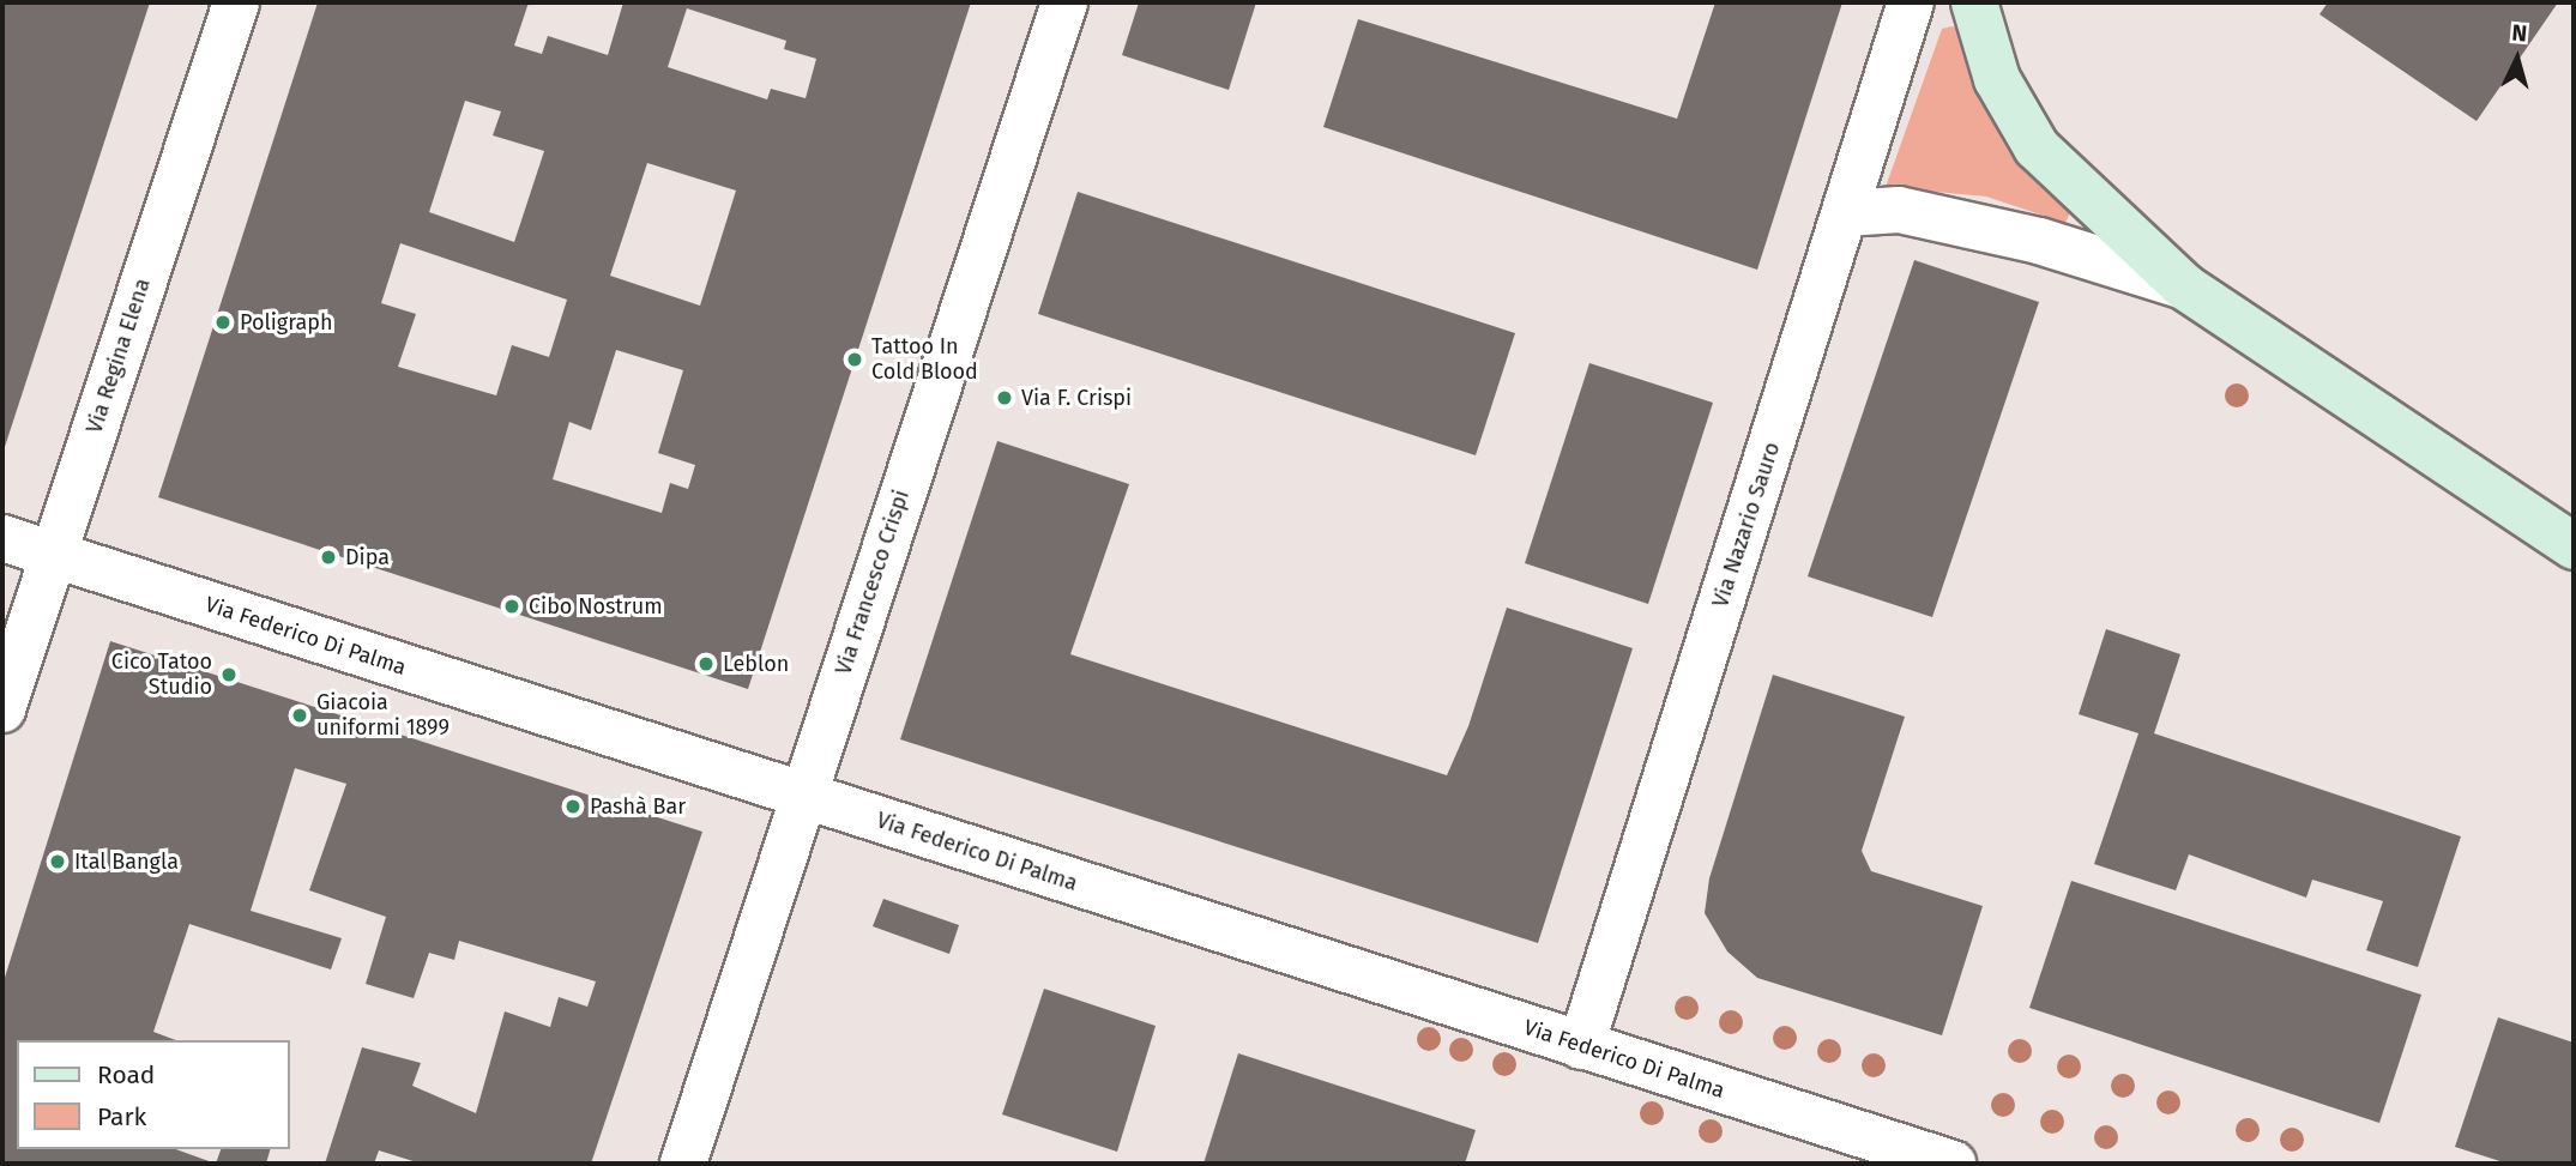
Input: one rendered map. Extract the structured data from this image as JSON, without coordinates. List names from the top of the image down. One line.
{"streets":{"street":["Via Regina Elena","Via Nazario Sauro","Via Francesco Crispi","Via Federico Di Palma"]},"crossings":[["Via Regina Elena","Via Federico Di Palma"],["Via Nazario Sauro","Via Federico Di Palma"],["Via Francesco Crispi","Via Federico Di Palma"]],"places":["Poligraph","Tattoo In Cold Blood","Via F. Crispi","Dipa","Cibo Nostrum","Leblon","Cico Tatoo Studio","Giacoia uniformi 1899","Pashà Bar","Ital Bangla"],"legend":["Road","Park"],"north":"top"}
